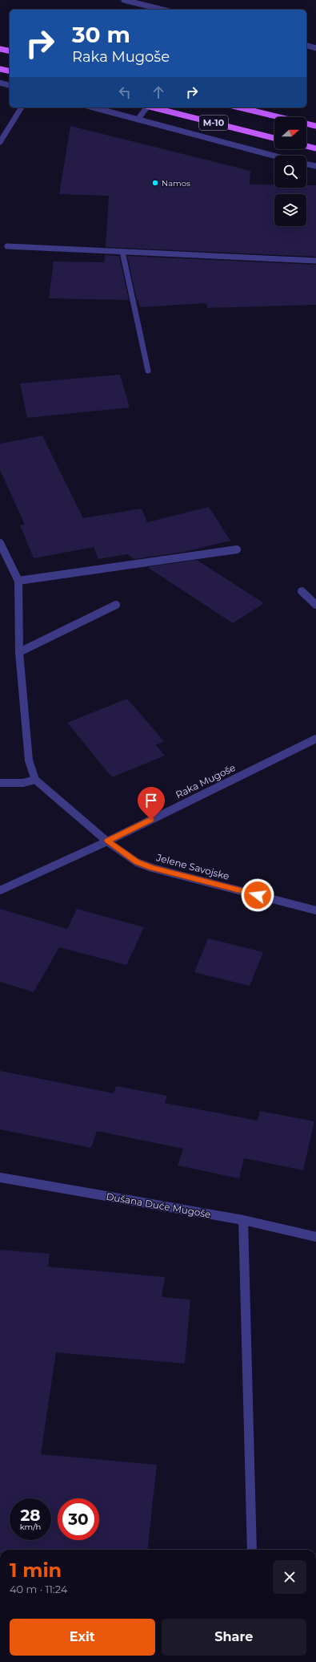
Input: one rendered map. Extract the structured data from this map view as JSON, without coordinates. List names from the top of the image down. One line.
{"streets":{"main road":["M-10"],"street":["Raka Mugoše","Jelene Savojske","Dušana Duće Mugoše"]},"crossings":[["Raka Mugoše","Jelene Savojske"]],"places":["Namos"],"north":"right","page":{"turn":["30 m","Raka Mugoše"],"speed":"28 km/h","limit":"30","heading":["1 min","40 m · 11:24"],"buttons":["Exit","Share"]}}
